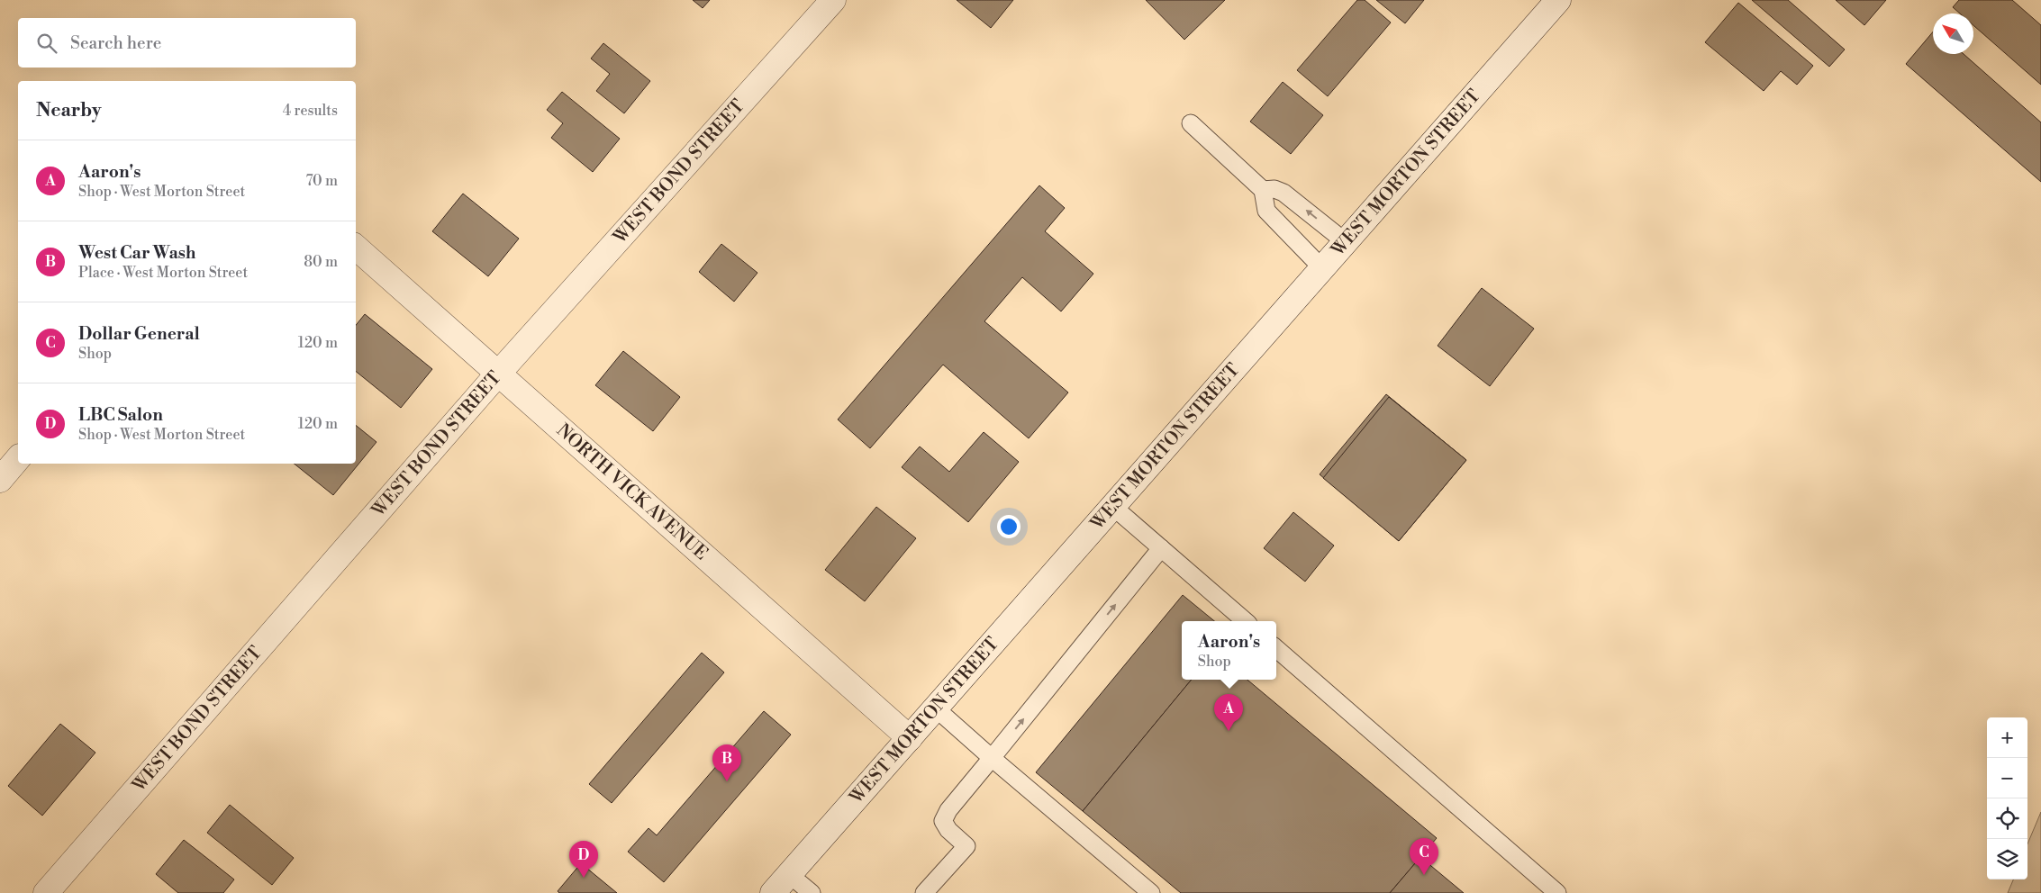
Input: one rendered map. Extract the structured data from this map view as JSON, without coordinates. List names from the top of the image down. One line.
{"streets":{"street":["WEST BOND STREET","WEST MORTON STREET","NORTH VICK AVENUE"]},"crossings":[["WEST BOND STREET","NORTH VICK AVENUE"],["WEST MORTON STREET","NORTH VICK AVENUE"]],"north":"top left","page":{"search":"Search here","heading":["Nearby","4 results"],"list":[{"mark":"A","name":"Aaron's","note":"Shop · West Morton Street","value":"70 m"},{"mark":"B","name":"West Car Wash","note":"Place · West Morton Street","value":"80 m"},{"mark":"C","name":"Dollar General","note":"Shop","value":"120 m"},{"mark":"D","name":"LBC Salon","note":"Shop · West Morton Street","value":"120 m"}],"popup":["Aaron's","Shop"],"pins":["A","B","C","D"],"map_buttons":["+","−"]}}
